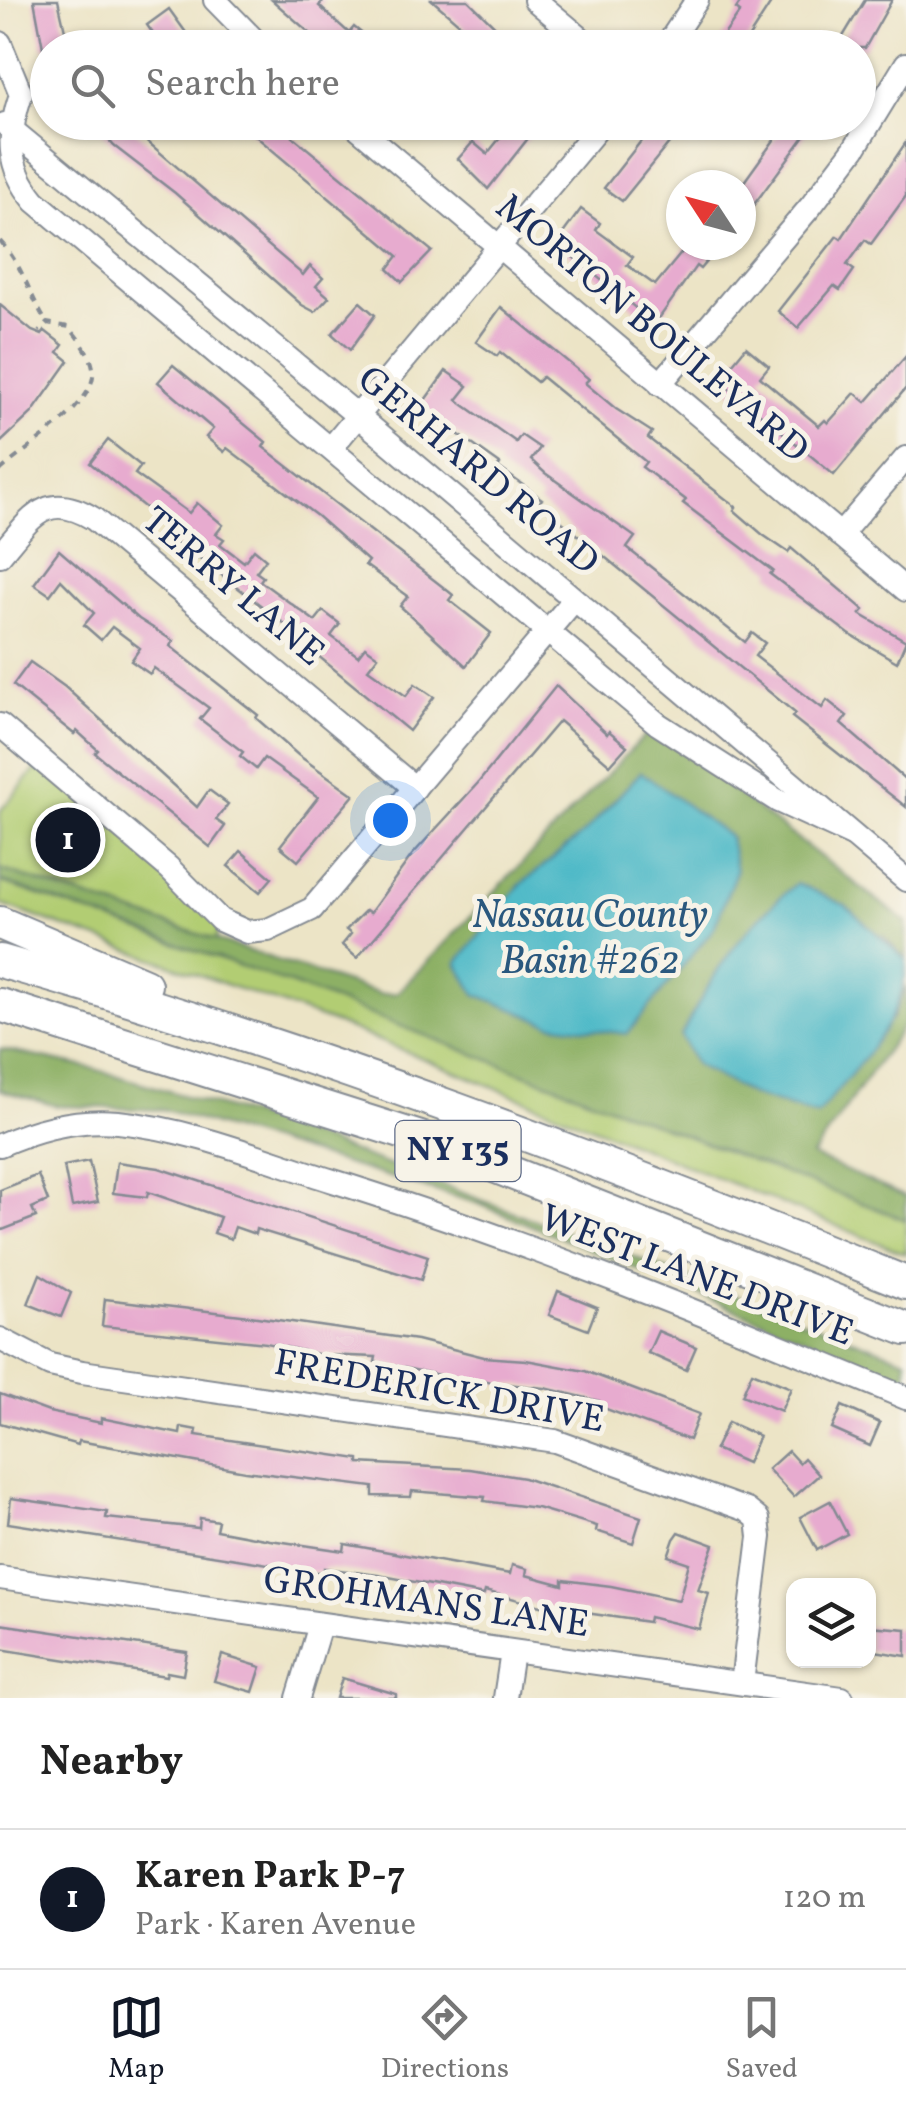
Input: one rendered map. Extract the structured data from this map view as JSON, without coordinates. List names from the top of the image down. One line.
{"streets":{"highway":["NY 135"],"street":["MORTON BOULEVARD","GERHARD ROAD","TERRY LANE","WEST LANE DRIVE","FREDERICK DRIVE","GROHMANS LANE"]},"crossings":[["FREDERICK DRIVE","GROHMANS LANE"]],"water":["Nassau County Basin #262"],"north":"top left","page":{"search":"Search here","pins":"1","heading":"Nearby","list":[{"mark":"1","name":"Karen Park P-7","note":"Park · Karen Avenue","value":"120 m"}],"nav":["Map","Directions","Saved"]}}
